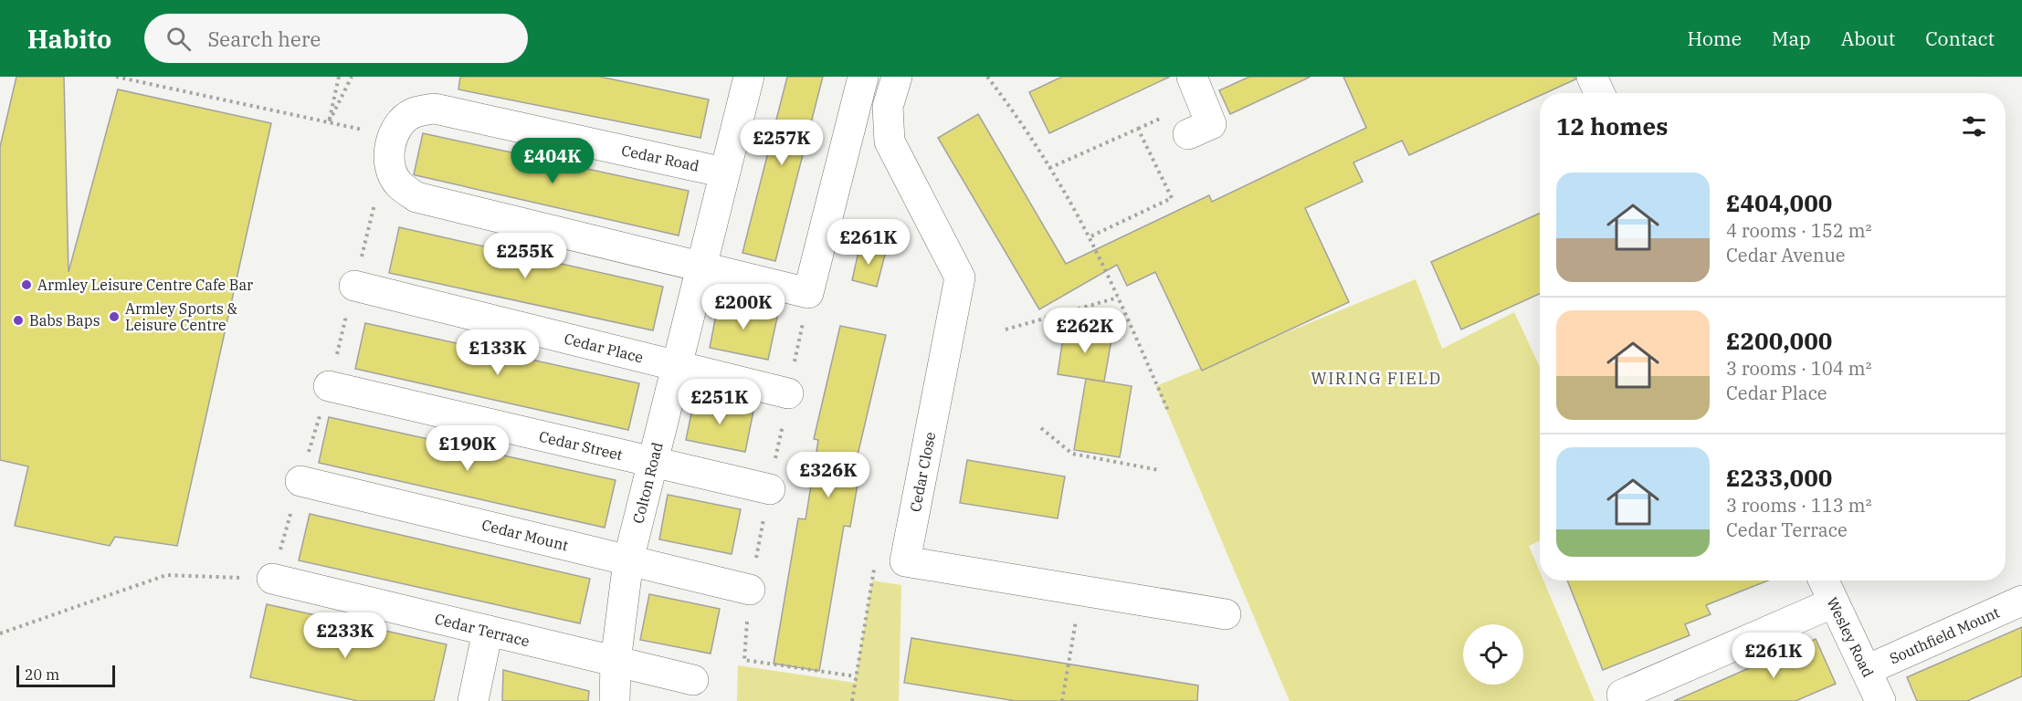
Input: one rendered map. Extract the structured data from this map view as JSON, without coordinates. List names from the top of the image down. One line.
{"streets":{"street":["Cedar Road","Cedar Place","Cedar Street","Cedar Close","Colton Road","Cedar Mount","Cedar Terrace","Southfield Mount","Wesley Road"]},"crossings":[["Cedar Road","Colton Road"],["Cedar Place","Colton Road"],["Cedar Street","Colton Road"],["Colton Road","Cedar Mount"],["Colton Road","Cedar Terrace"],["Southfield Mount","Wesley Road"]],"districts":["WIRING FIELD"],"places":["Armley Leisure Centre Cafe Bar","Armley Sports & Leisure Centre","Babs Baps"],"scale_bar":"20 m","page":{"header":"Habito","search":"Search here","nav":["Home","Map","About","Contact"],"heading":"12 homes","price":["£257K","£404K","£261K","£255K","£200K","£262K","£133K","£251K","£190K","£326K","£233K","£261K"],"list":[{"name":"£404,000","note":"4 rooms · 152 m² · Cedar Avenue"},{"name":"£200,000","note":"3 rooms · 104 m² · Cedar Place"},{"name":"£233,000","note":"3 rooms · 113 m² · Cedar Terrace"}],"scale":"20 m"}}
